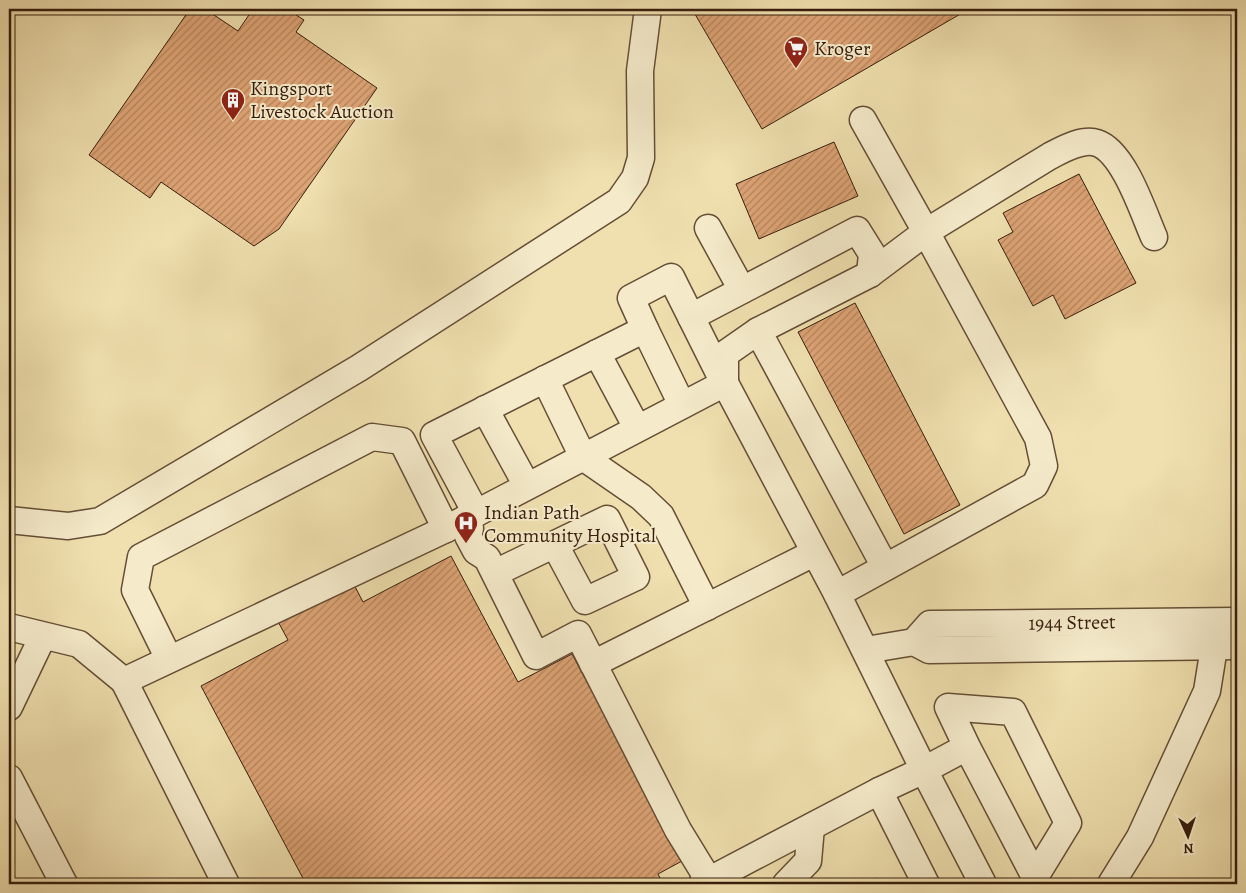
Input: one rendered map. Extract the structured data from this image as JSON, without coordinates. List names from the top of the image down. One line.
{"streets":{"street":["1944 Street"]},"places":{"supermarket":["Kroger"],"building":["Kingsport Livestock Auction"],"hospital":["Indian Path Community Hospital"]},"north":"bottom"}
